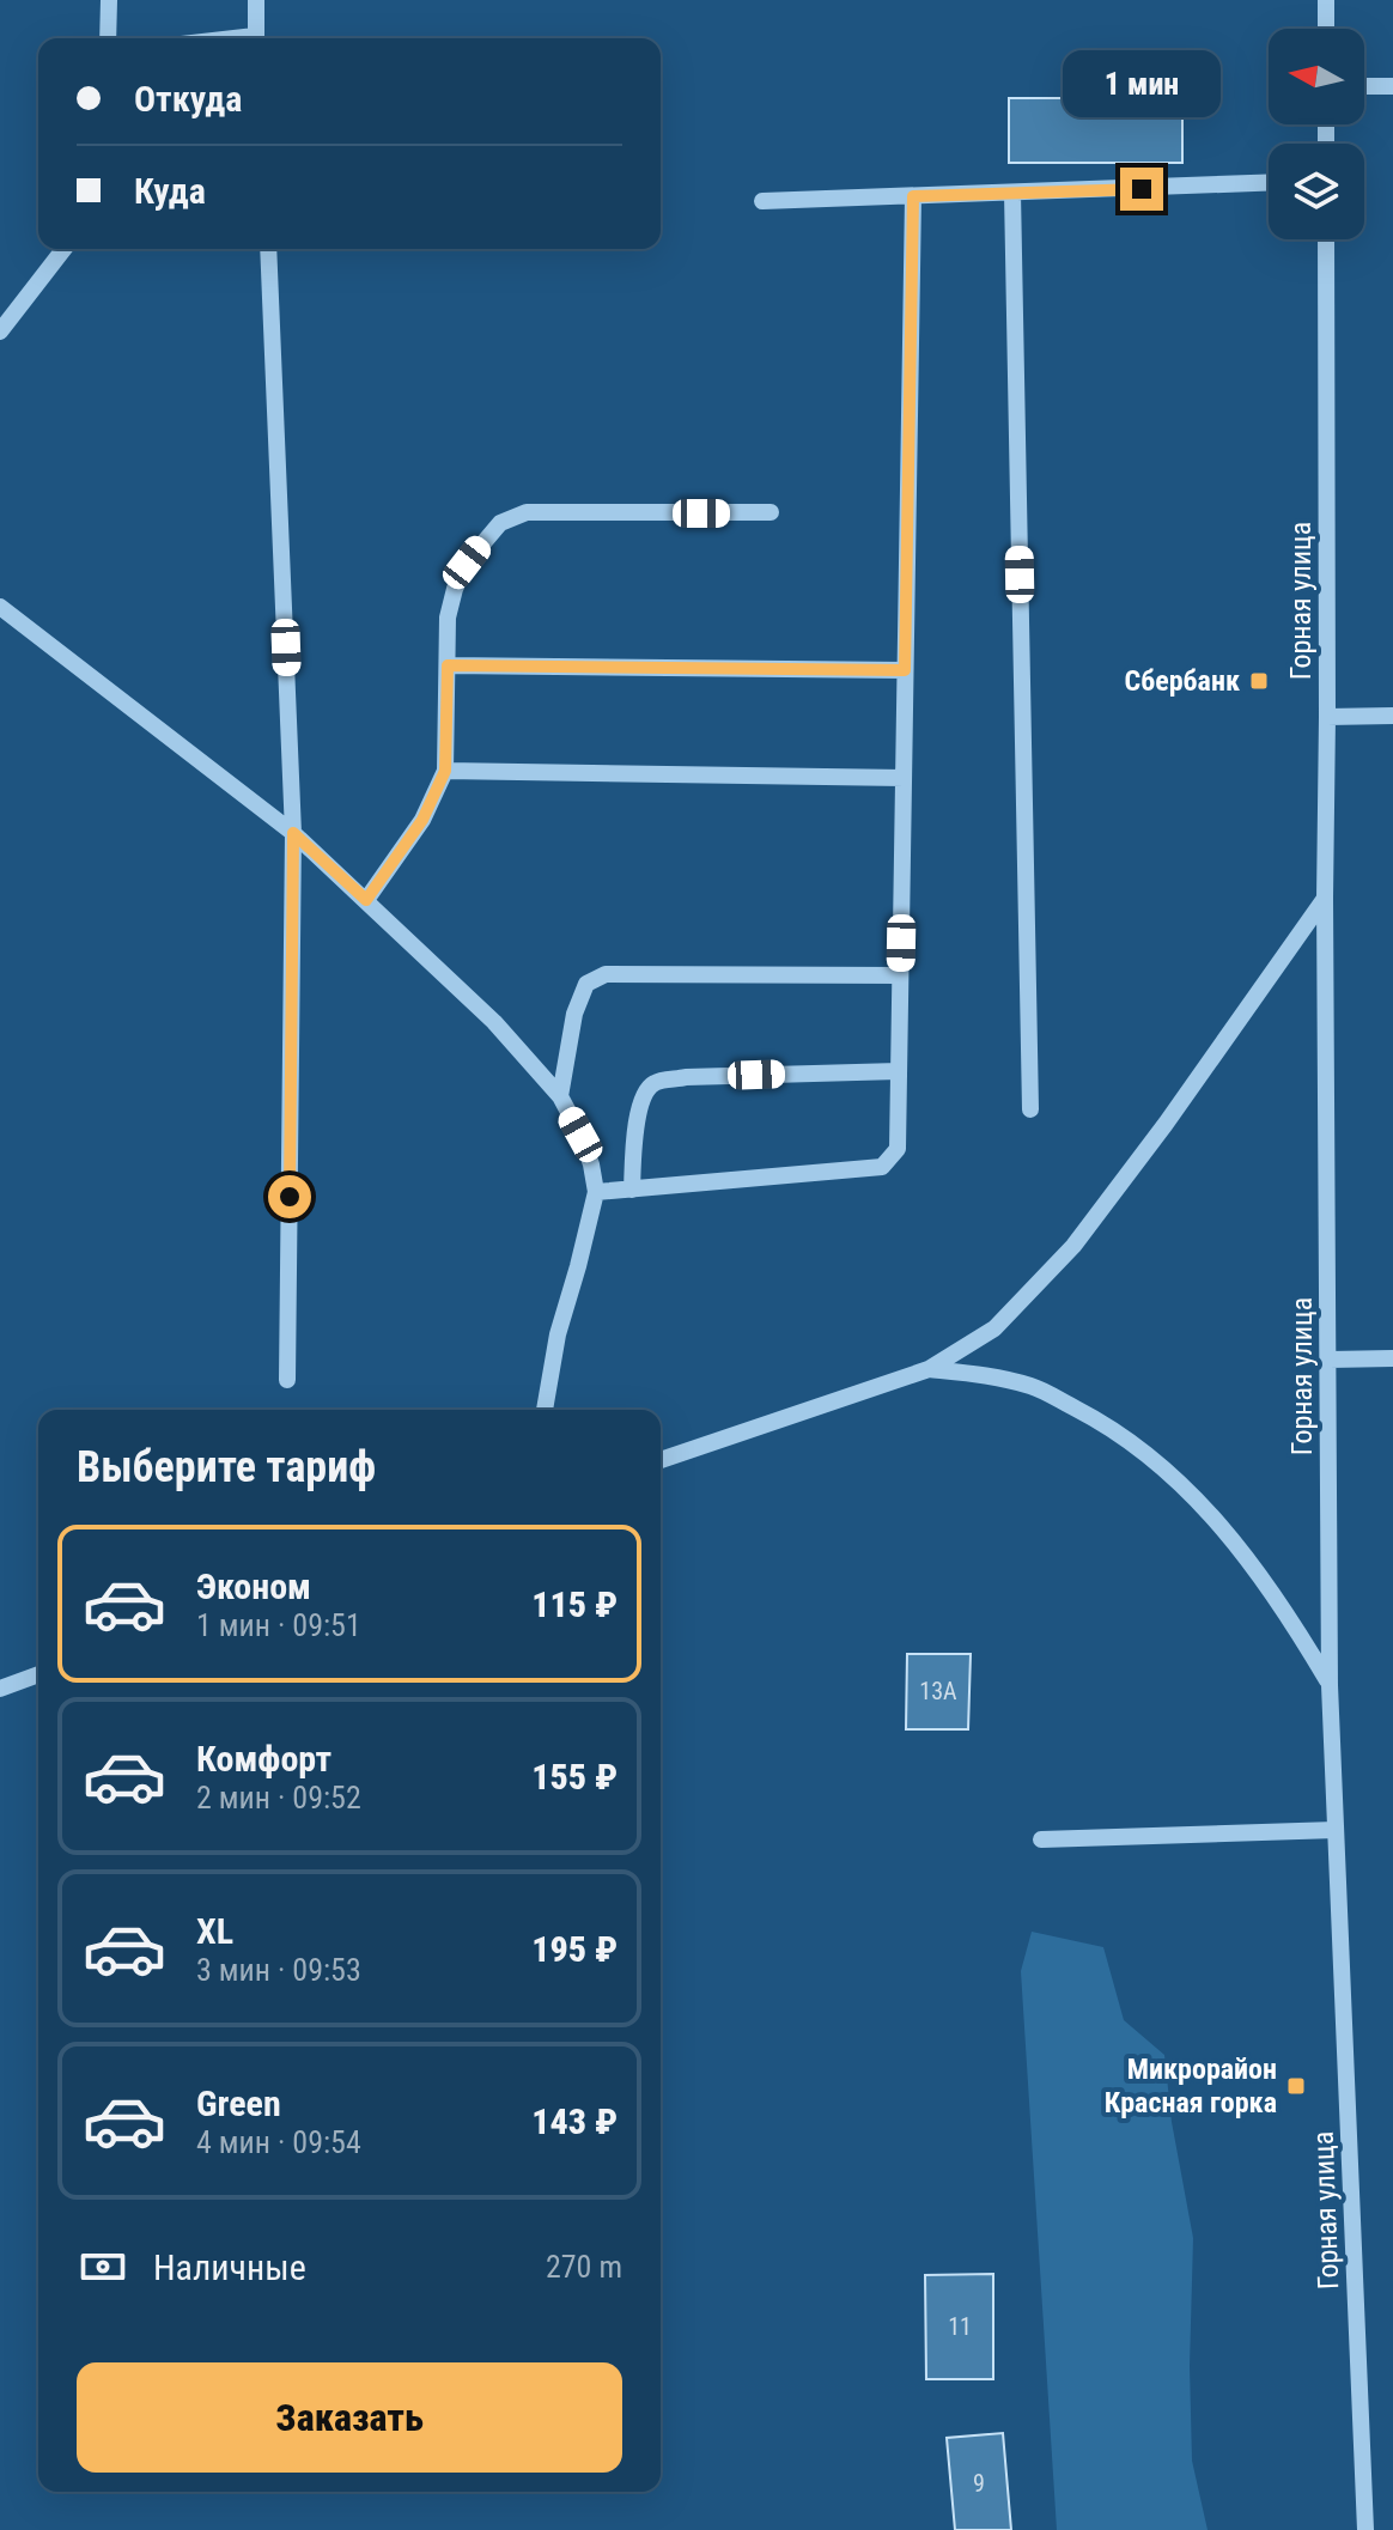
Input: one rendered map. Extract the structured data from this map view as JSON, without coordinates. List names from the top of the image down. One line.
{"streets":{"street":["Горная улица"]},"places":{"transit":["Сбербанк","Микрорайон Красная горка"]},"house_numbers":["13А","11","9"],"north":"left","page":{"banner":["Откуда","Куда"],"bubble":"1 мин","heading":"Выберите тариф","list":[{"name":"Эконом","note":"1 мин · 09:51","value":"115 ₽"},{"name":"Комфорт","note":"2 мин · 09:52","value":"155 ₽"},{"name":"XL","note":"3 мин · 09:53","value":"195 ₽"},{"name":"Green","note":"4 мин · 09:54","value":"143 ₽"}],"pay":["Наличные","270 m"],"buttons":"Заказать"}}
